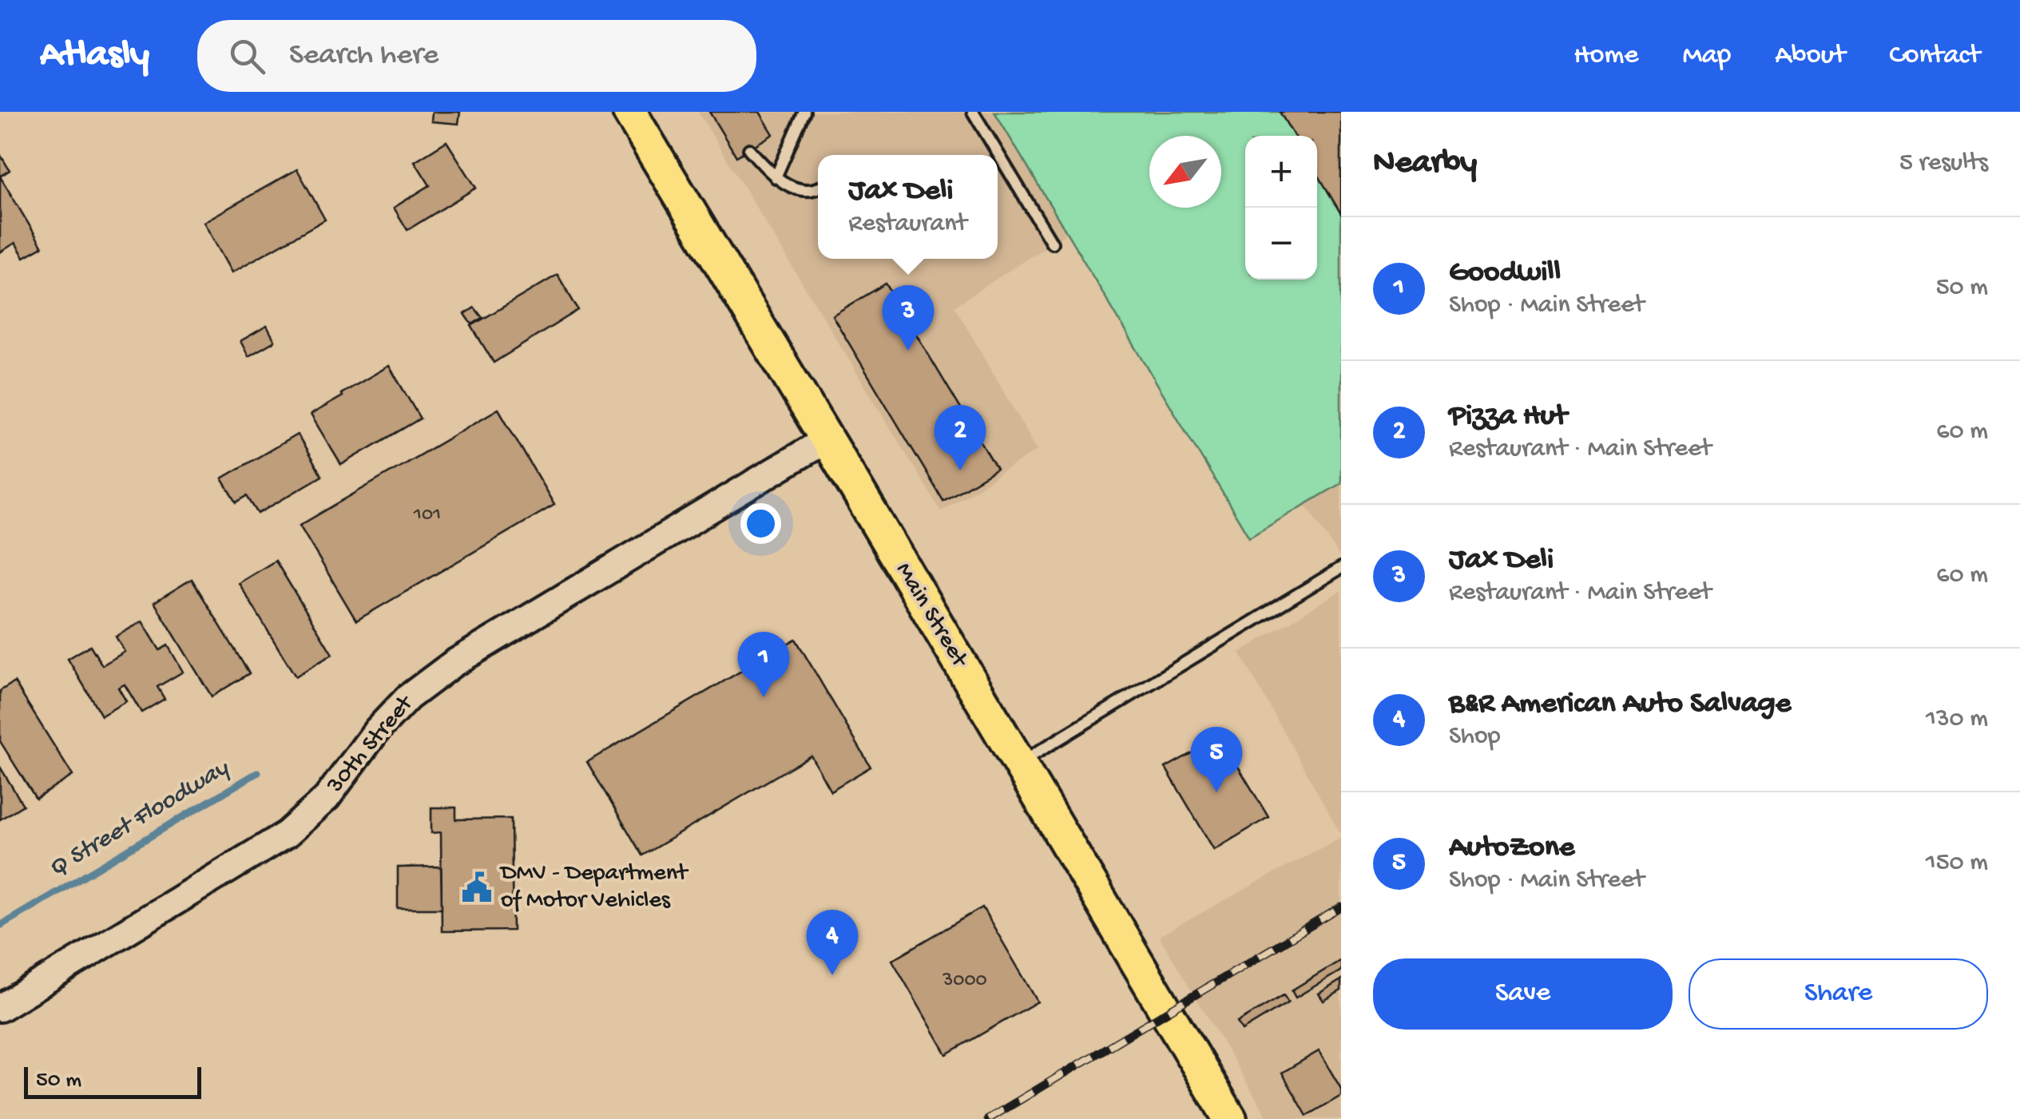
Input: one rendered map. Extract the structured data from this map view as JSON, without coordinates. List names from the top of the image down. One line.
{"streets":{"main road":["Main Street"],"street":["30th Street"]},"crossings":[["Main Street","30th Street"]],"water":["Q Street Floodway"],"places":{"public building":["DMV - Department of Motor Vehicles"]},"house_numbers":["101","3000"],"scale_bar":"50 m","north":"bottom left","page":{"header":"Atlasly","search":"Search here","nav":["Home","Map","About","Contact"],"heading":["Nearby","5 results"],"map_buttons":["+","−"],"popup":["Jax Deli","Restaurant"],"list":[{"mark":"1","name":"Goodwill","note":"Shop · Main Street","value":"50 m"},{"mark":"2","name":"Pizza Hut","note":"Restaurant · Main Street","value":"60 m"},{"mark":"3","name":"Jax Deli","note":"Restaurant · Main Street","value":"60 m"},{"mark":"4","name":"B&R American Auto Salvage","note":"Shop","value":"130 m"},{"mark":"5","name":"AutoZone","note":"Shop · Main Street","value":"150 m"}],"pins":["3","2","1","5","4"],"buttons":["Save","Share"],"scale":"50 m"}}
